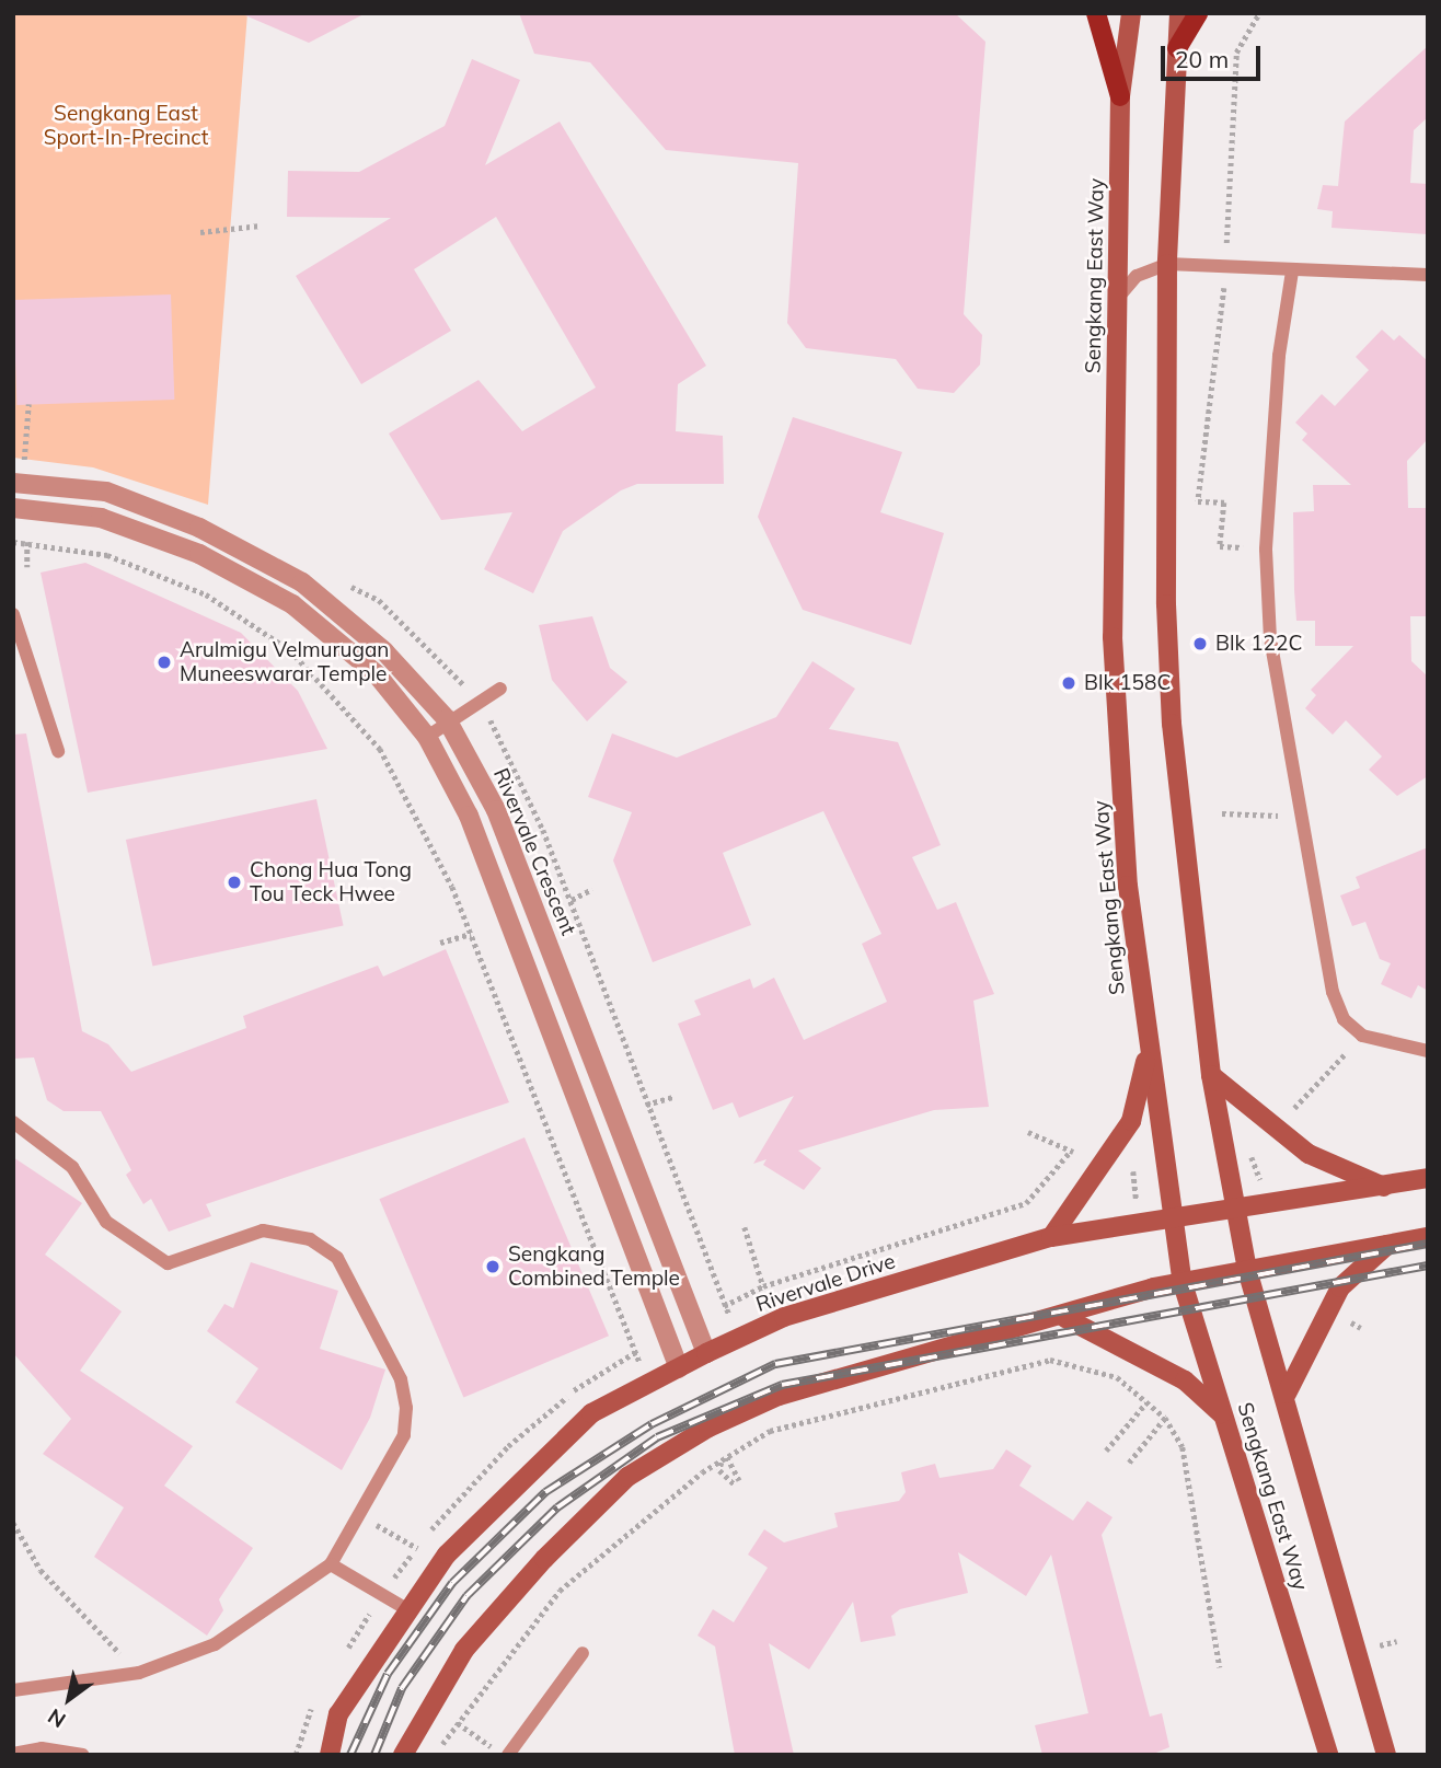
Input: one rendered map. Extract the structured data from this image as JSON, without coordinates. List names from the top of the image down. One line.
{"streets":{"main road":["Sengkang East Way","Rivervale Drive"],"street":["Rivervale Crescent"]},"crossings":[["Sengkang East Way","Rivervale Drive"],["Rivervale Crescent","Rivervale Drive"]],"parks":["Sengkang East Sport-In-Precinct"],"places":["Blk 122C","Arulmigu Velmurugan Muneeswarar Temple","Blk 158C","Chong Hua Tong Tou Teck Hwee","Sengkang Combined Temple"],"scale_bar":"20 m","north":"bottom left"}
